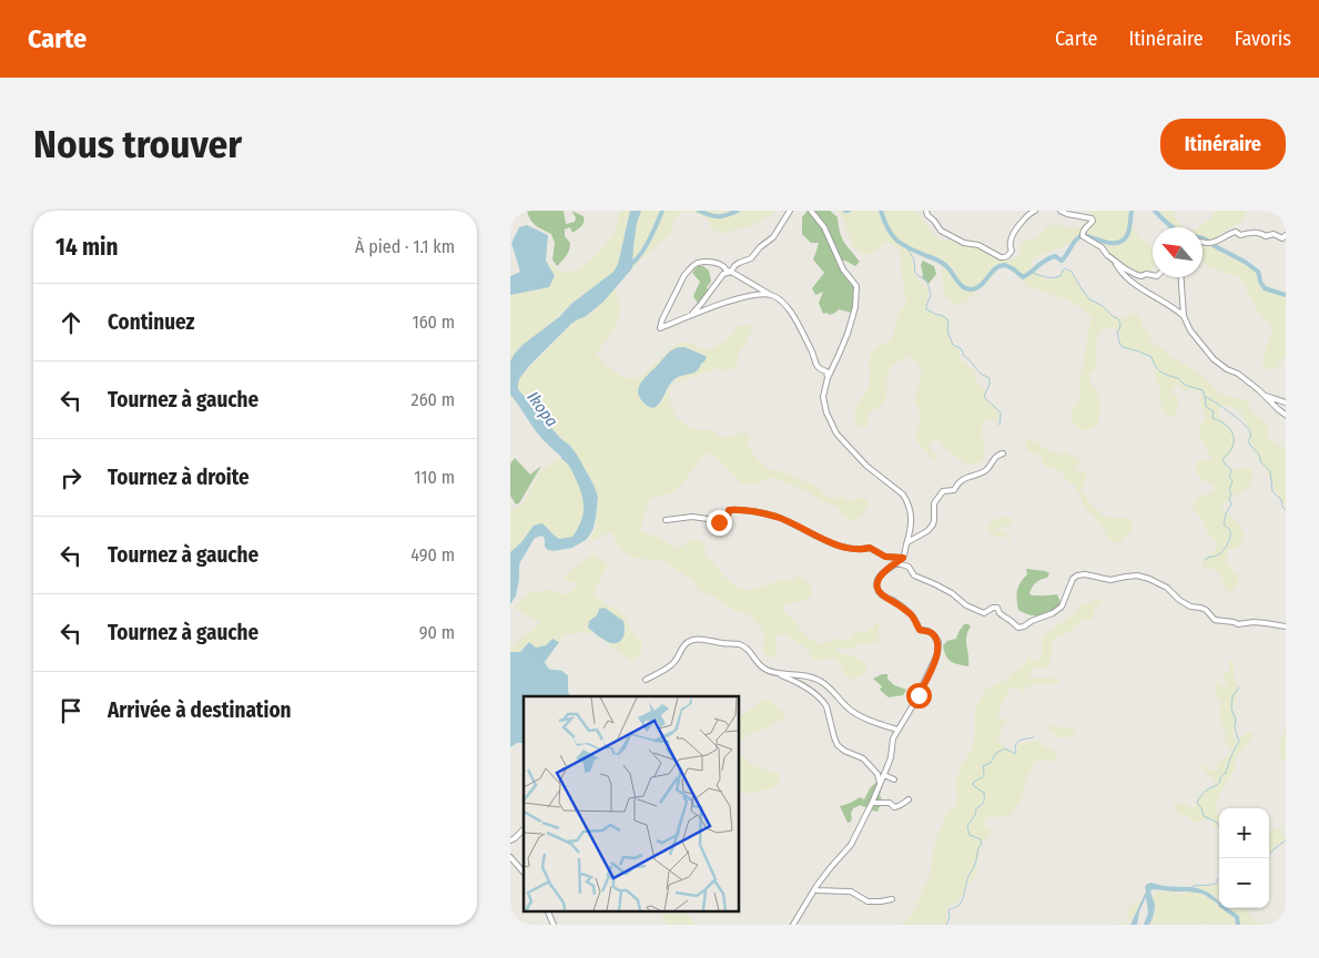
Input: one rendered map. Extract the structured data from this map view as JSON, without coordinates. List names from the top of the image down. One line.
{"water":["Ikopa"],"north":"top left","page":{"header":"Carte","nav":["Carte","Itinéraire","Favoris"],"buttons":"Itinéraire","title":"Nous trouver","heading":["14 min","À pied · 1.1 km"],"list":[["Continuez","160 m"],["Tournez à gauche","260 m"],["Tournez à droite","110 m"],["Tournez à gauche","490 m"],["Tournez à gauche","90 m"],"Arrivée à destination"],"map_buttons":["+","−"]}}
